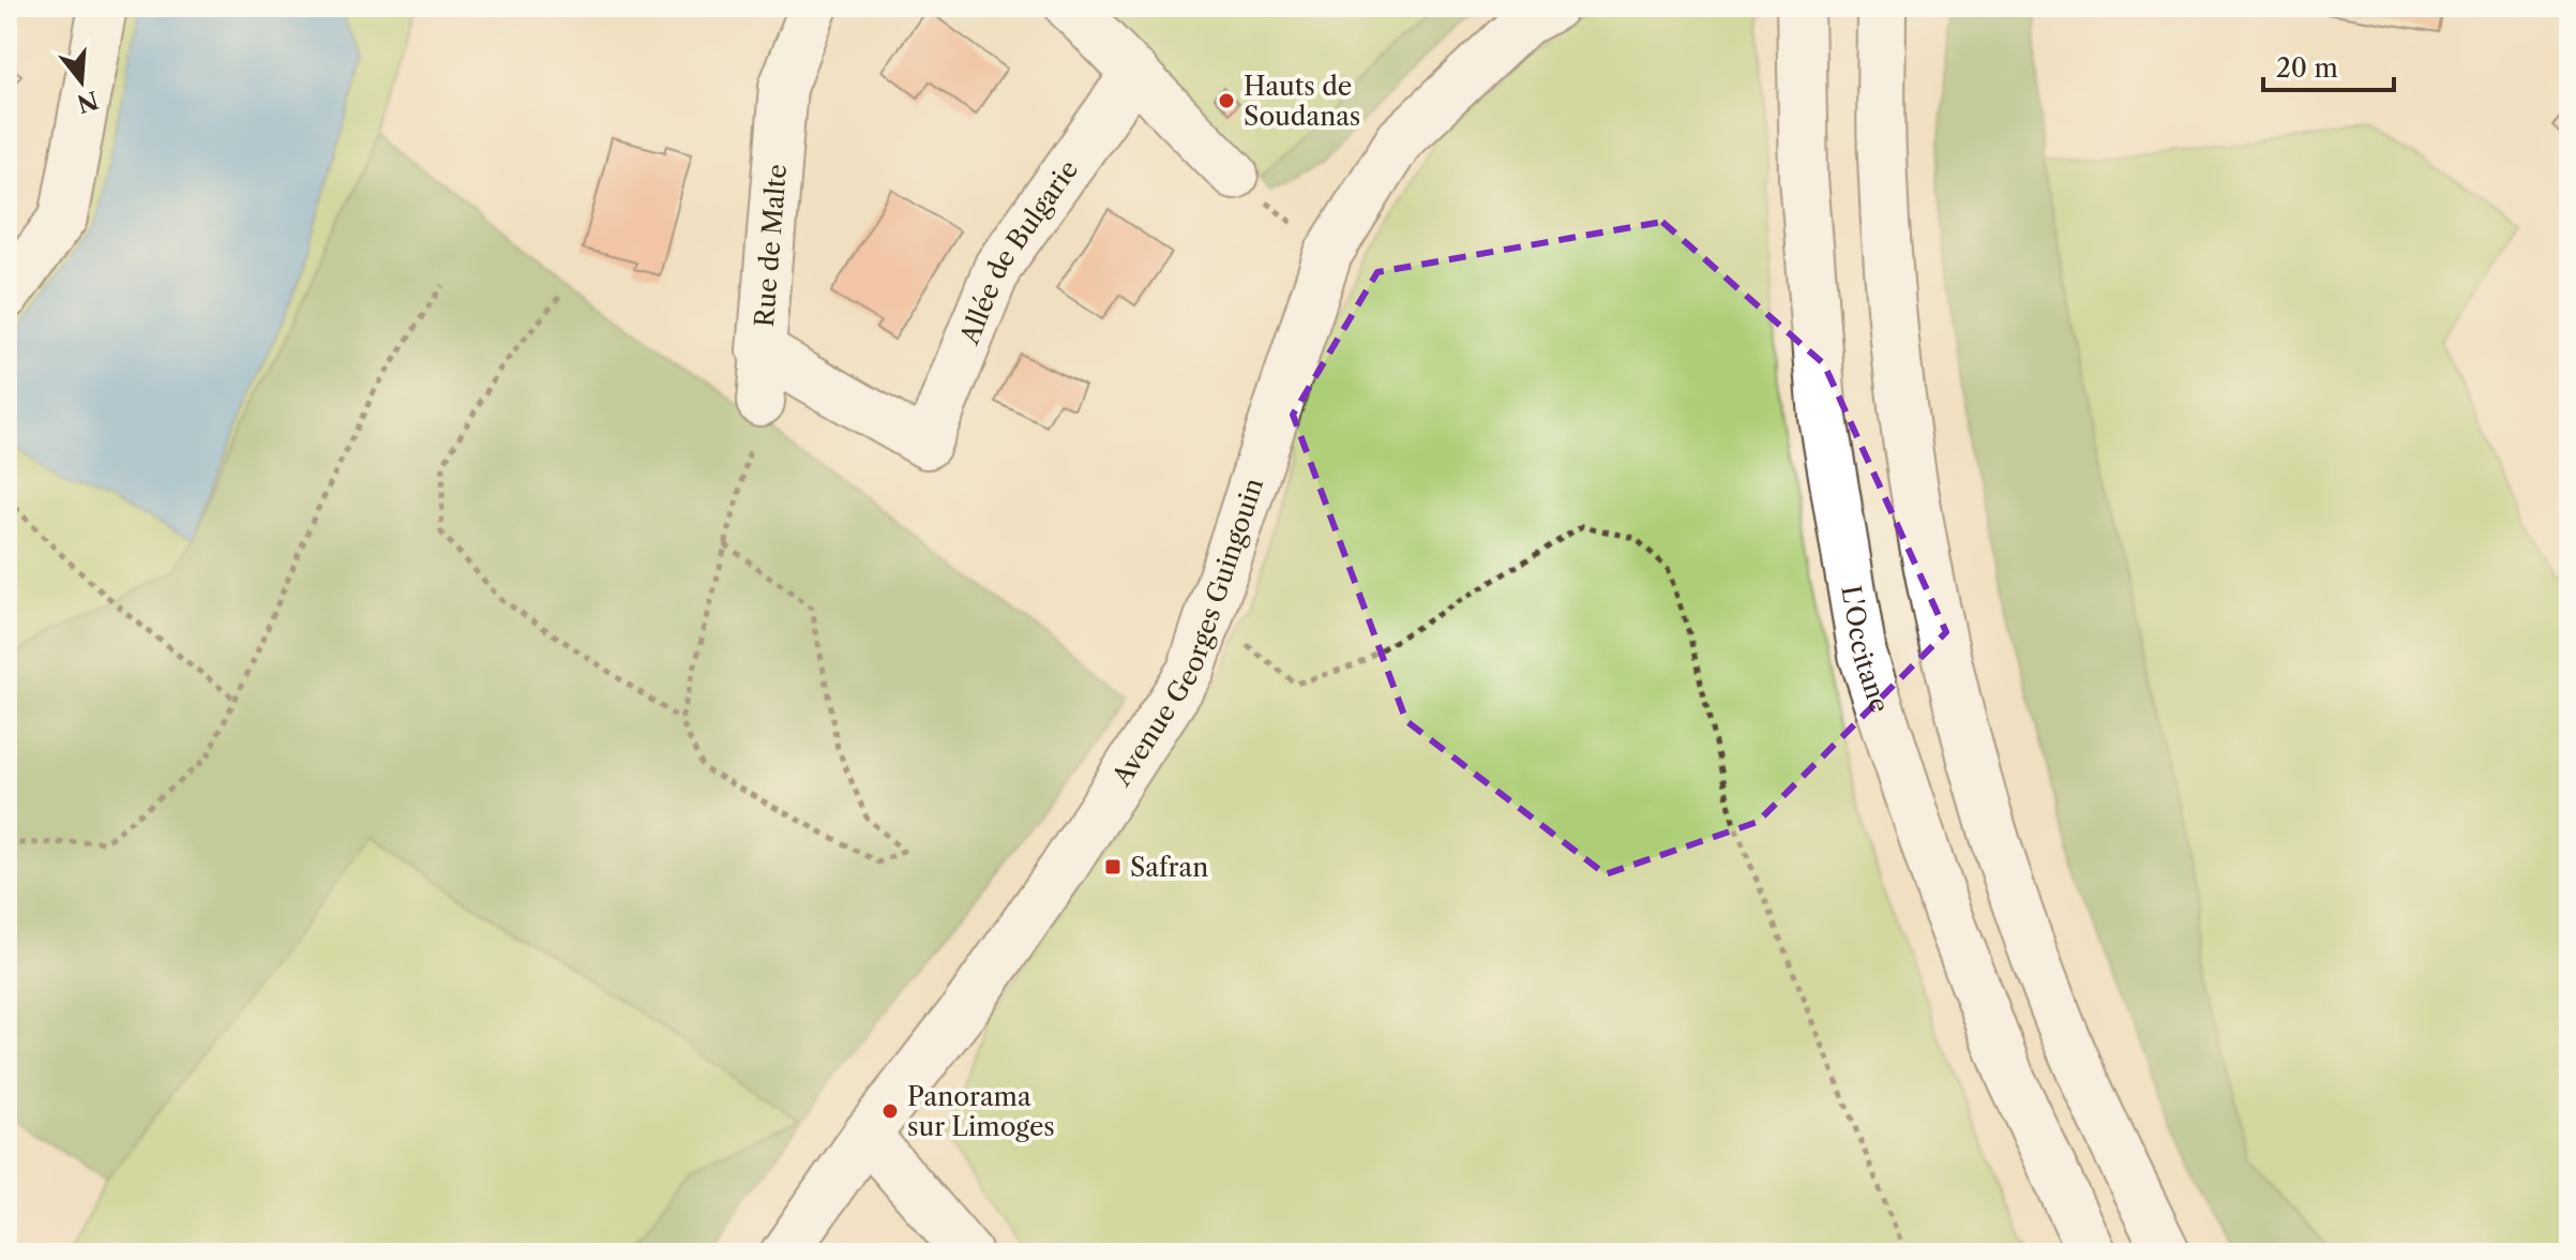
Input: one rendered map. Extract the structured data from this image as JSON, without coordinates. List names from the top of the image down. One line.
{"streets":{"main road":["Rue de Malte","Allée de Bulgarie","Avenue Georges Guingouin","L'Occitane"]},"crossings":[["Rue de Malte","Allée de Bulgarie"]],"places":{"other":["Hauts de Soudanas","Panorama sur Limoges"],"transit":["Safran"]},"scale_bar":"20 m","north":"bottom"}
